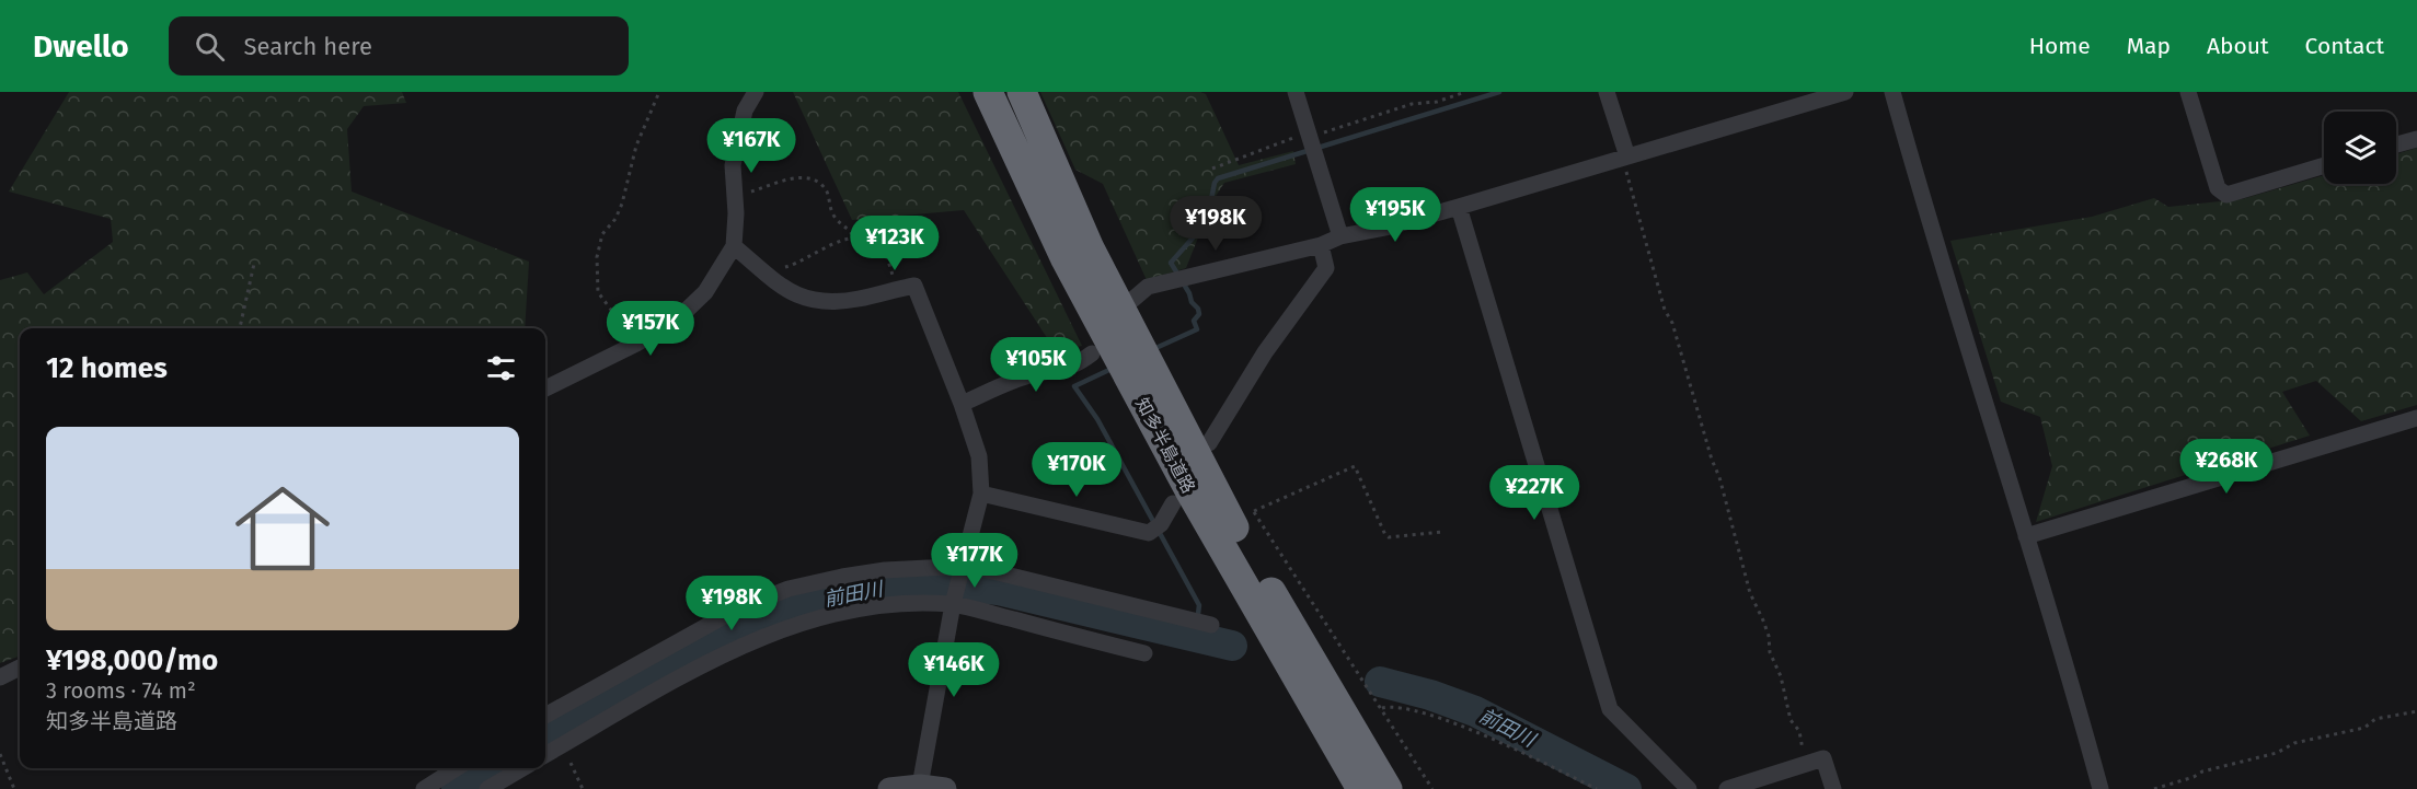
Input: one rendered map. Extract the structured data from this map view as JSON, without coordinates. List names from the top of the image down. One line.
{"streets":{"highway":["知多半島道路"]},"water":["前田川"],"page":{"header":"Dwello","search":"Search here","nav":["Home","Map","About","Contact"],"price":["¥167K","¥195K","¥198K","¥123K","¥157K","¥105K","¥268K","¥170K","¥227K","¥177K","¥198K","¥146K"],"heading":"12 homes","list":[{"name":"¥198,000/mo","note":"3 rooms · 74 m² · 知多半島道路"}]}}
